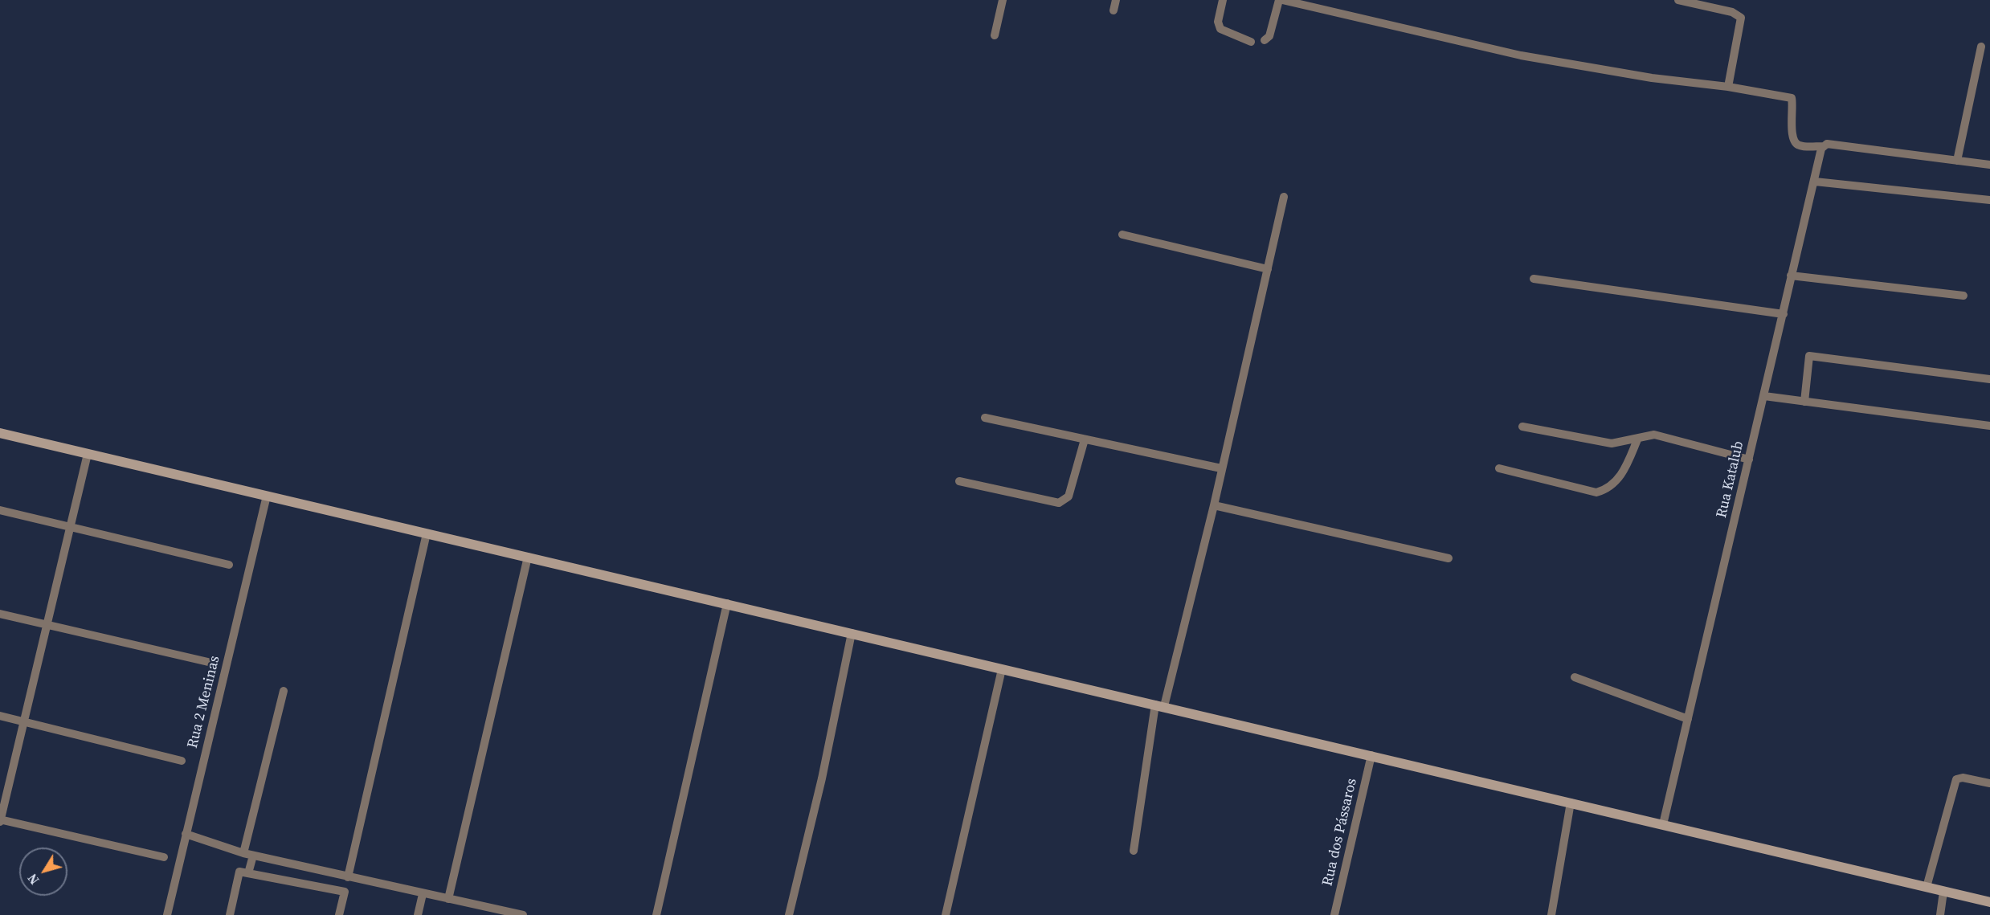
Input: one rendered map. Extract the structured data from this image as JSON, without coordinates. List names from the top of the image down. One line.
{"streets":{"street":["Rua Katalub","Rua 2 Meninas","Rua dos Pássaros"]},"north":"bottom left"}
